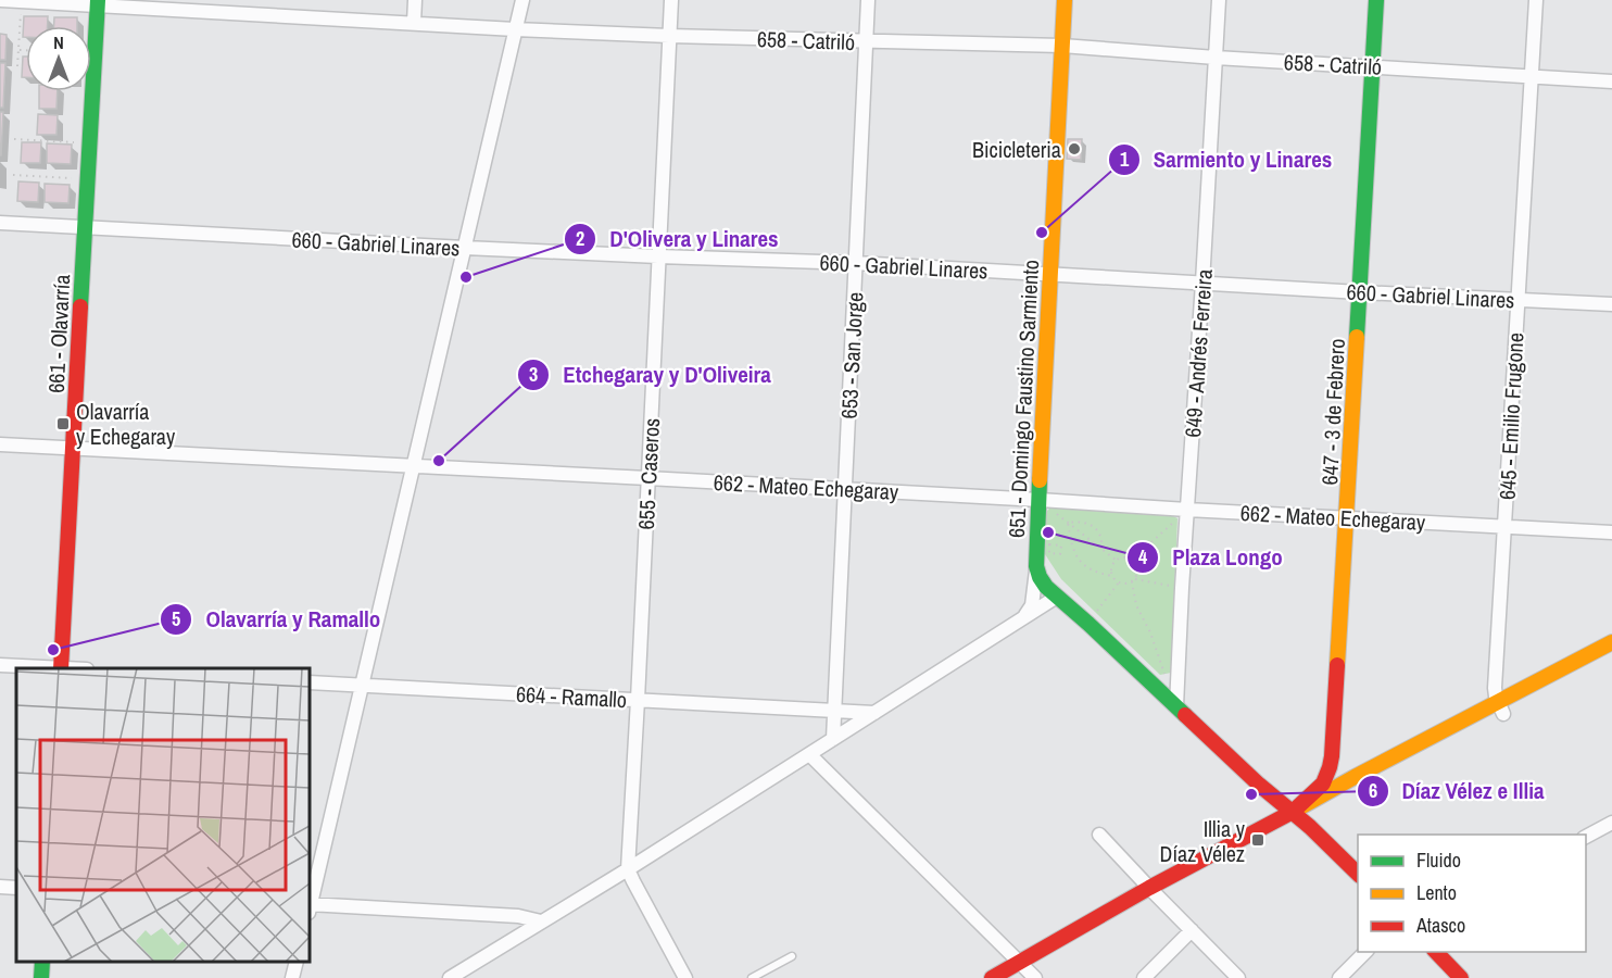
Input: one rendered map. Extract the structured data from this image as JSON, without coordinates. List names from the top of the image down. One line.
{"streets":{"street":["658 - Catriló","660 - Gabriel Linares","661 - Olavarría","649 - Andrés Ferreira","653 - San Jorge","651 - Domingo Faustino Sarmiento","647 - 3 de Febrero","645 - Emilio Frugone","655 - Caseros","662 - Mateo Echegaray","664 - Ramallo"]},"crossings":[["658 - Catriló","661 - Olavarría"],["658 - Catriló","649 - Andrés Ferreira"],["658 - Catriló","653 - San Jorge"],["658 - Catriló","651 - Domingo Faustino Sarmiento"],["658 - Catriló","647 - 3 de Febrero"],["658 - Catriló","645 - Emilio Frugone"],["658 - Catriló","655 - Caseros"],["660 - Gabriel Linares","661 - Olavarría"],["660 - Gabriel Linares","649 - Andrés Ferreira"],["660 - Gabriel Linares","653 - San Jorge"],["660 - Gabriel Linares","651 - Domingo Faustino Sarmiento"],["660 - Gabriel Linares","647 - 3 de Febrero"],["660 - Gabriel Linares","645 - Emilio Frugone"],["660 - Gabriel Linares","655 - Caseros"],["661 - Olavarría","662 - Mateo Echegaray"],["649 - Andrés Ferreira","651 - Domingo Faustino Sarmiento"],["649 - Andrés Ferreira","662 - Mateo Echegaray"],["653 - San Jorge","662 - Mateo Echegaray"],["653 - San Jorge","664 - Ramallo"],["651 - Domingo Faustino Sarmiento","647 - 3 de Febrero"],["651 - Domingo Faustino Sarmiento","662 - Mateo Echegaray"],["647 - 3 de Febrero","662 - Mateo Echegaray"],["645 - Emilio Frugone","662 - Mateo Echegaray"],["655 - Caseros","662 - Mateo Echegaray"],["655 - Caseros","664 - Ramallo"]],"places":{"other":["Bicicleteria","Sarmiento y Linares","D'Olivera y Linares","Etchegaray y D'Oliveira","Plaza Longo","Olavarría y Ramallo","Díaz Vélez e Illia"],"transit":["Olavarría y Echegaray","Illia y Díaz Vélez"]},"legend":["Fluido","Lento","Atasco"],"north":"top"}
